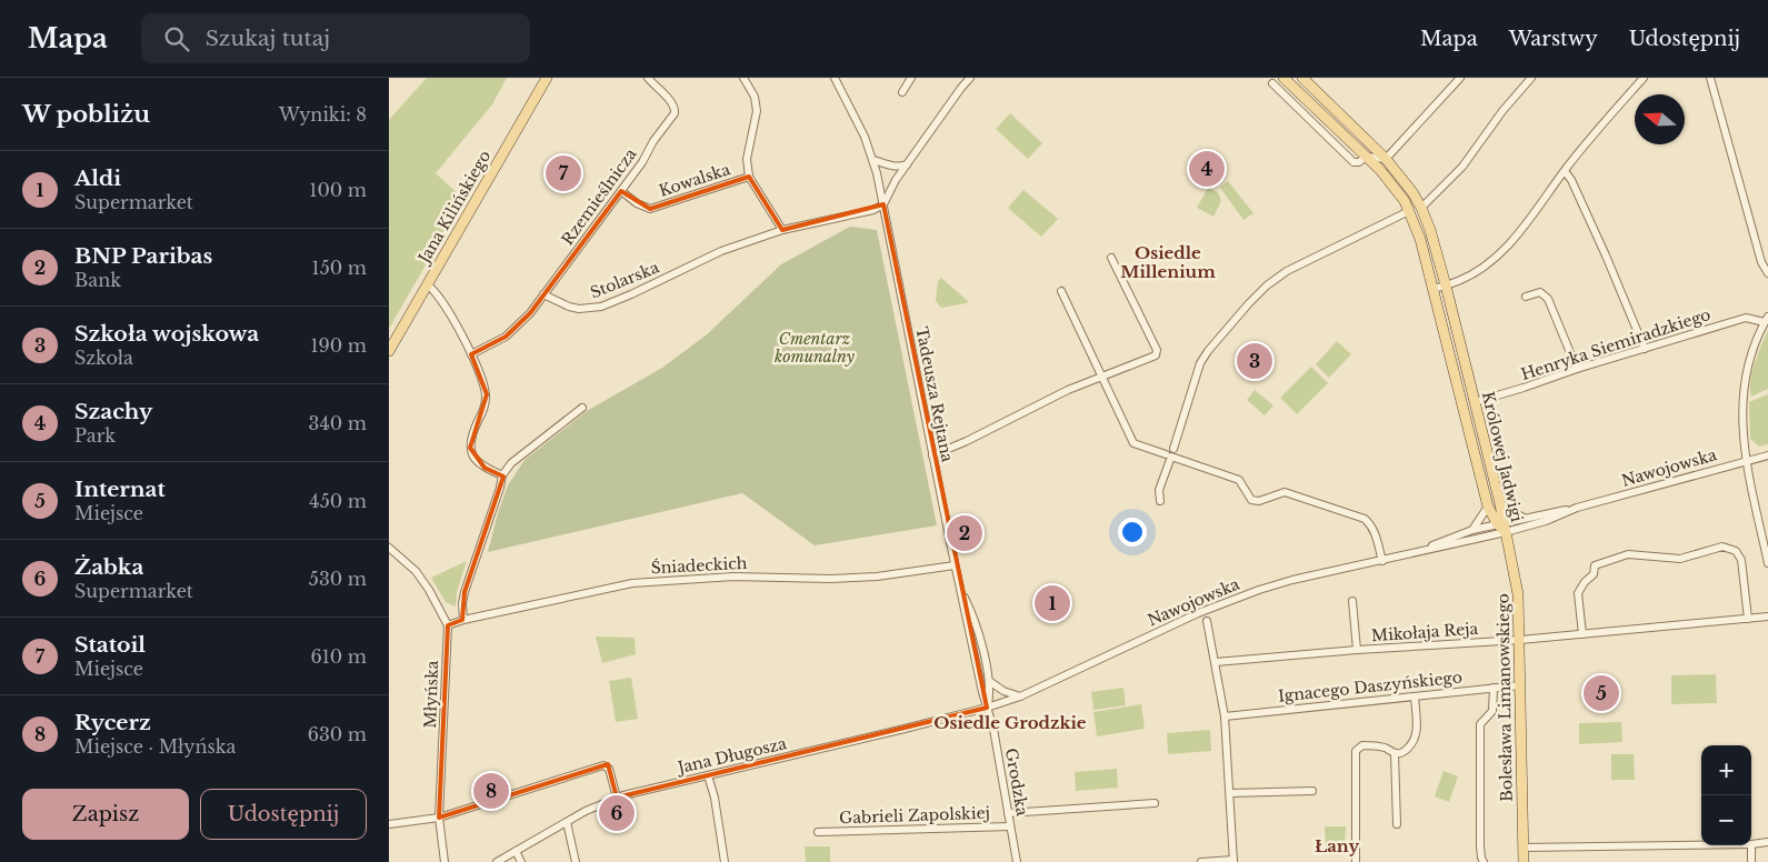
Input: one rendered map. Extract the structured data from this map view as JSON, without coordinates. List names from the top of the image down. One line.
{"streets":{"main road":["Jana Kilińskiego","Królowej Jadwigi","Bolesława Limanowskiego"],"street":["Kowalska","Rzemieślnicza","Stolarska","Henryka Siemiradzkiego","Tadeusza Rejtana","Nawojowska","Śniadeckich","Mikołaja Reja","Ignacego Daszyńskiego","Młyńska","Jana Długosza","Grodzka","Gabrieli Zapolskiej"]},"crossings":[["Kowalska","Rzemieślnicza"],["Rzemieślnicza","Stolarska"],["Stolarska","Tadeusza Rejtana"],["Henryka Siemiradzkiego","Królowej Jadwigi"],["Tadeusza Rejtana","Nawojowska"],["Tadeusza Rejtana","Śniadeckich"],["Tadeusza Rejtana","Jana Długosza"],["Tadeusza Rejtana","Grodzka"],["Królowej Jadwigi","Nawojowska"],["Królowej Jadwigi","Bolesława Limanowskiego"],["Nawojowska","Bolesława Limanowskiego"],["Nawojowska","Jana Długosza"],["Nawojowska","Grodzka"],["Śniadeckich","Młyńska"],["Mikołaja Reja","Bolesława Limanowskiego"],["Ignacego Daszyńskiego","Bolesława Limanowskiego"],["Jana Długosza","Grodzka"],["Grodzka","Gabrieli Zapolskiej"]],"districts":["Osiedle Millenium","Osiedle Grodzkie","Łany"],"parks":["Cmentarz komunalny"],"north":"left","page":{"header":"Mapa","search":"Szukaj tutaj","nav":["Mapa","Warstwy","Udostępnij"],"heading":["W pobliżu","Wyniki: 8"],"pins":["4","7","3","2","1","5","8","6"],"list":[{"mark":"1","name":"Aldi","note":"Supermarket","value":"100 m"},{"mark":"2","name":"BNP Paribas","note":"Bank","value":"150 m"},{"mark":"3","name":"Szkoła wojskowa","note":"Szkoła","value":"190 m"},{"mark":"4","name":"Szachy","note":"Park","value":"340 m"},{"mark":"5","name":"Internat","note":"Miejsce","value":"450 m"},{"mark":"6","name":"Żabka","note":"Supermarket","value":"530 m"},{"mark":"7","name":"Statoil","note":"Miejsce","value":"610 m"},{"mark":"8","name":"Rycerz","note":"Miejsce · Młyńska","value":"630 m"}],"map_buttons":["+","−"],"buttons":["Zapisz","Udostępnij"]}}
